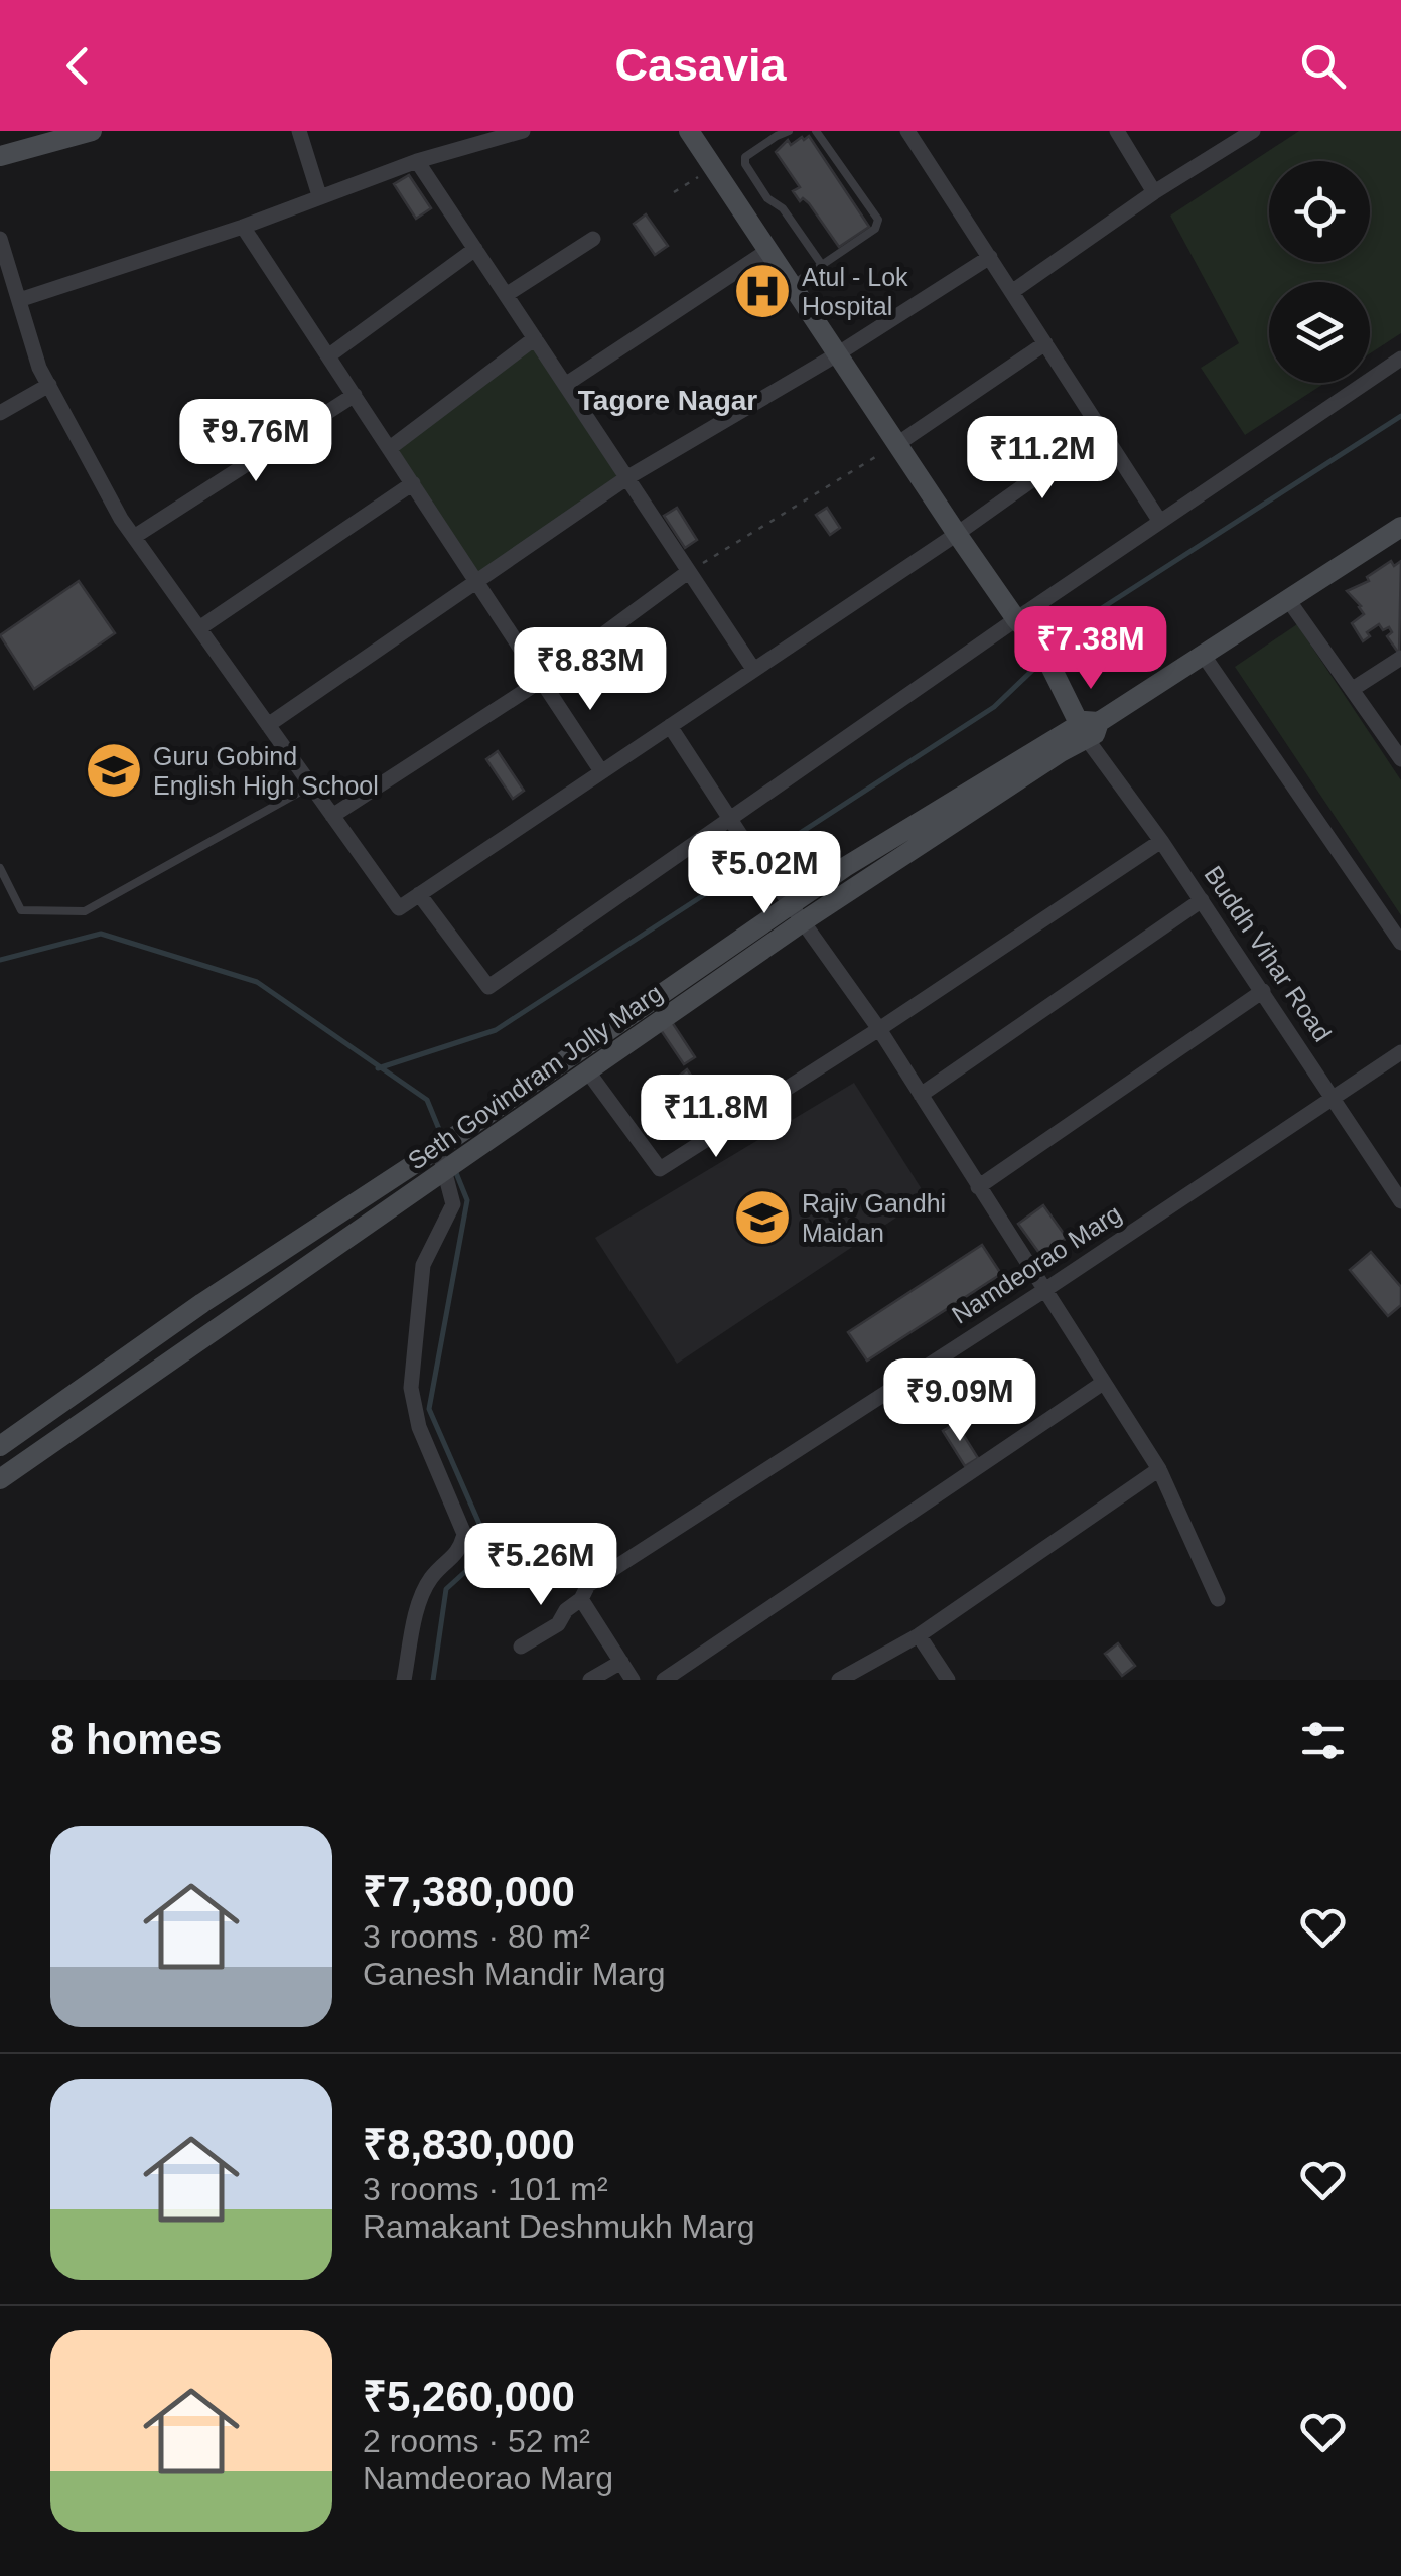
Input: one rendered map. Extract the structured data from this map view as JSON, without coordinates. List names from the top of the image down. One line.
{"streets":{"street":["Buddh Vihar Road","Seth Govindram Jolly Marg","Namdeorao Marg"]},"crossings":[["Buddh Vihar Road","Seth Govindram Jolly Marg"],["Buddh Vihar Road","Namdeorao Marg"]],"districts":["Tagore Nagar"],"places":{"hospital":["Atul - Lok Hospital"],"school or university":["Guru Gobind English High School","Rajiv Gandhi Maidan"]},"page":{"header":"Casavia","price":["₹9.76M","₹11.2M","₹7.38M","₹8.83M","₹5.02M","₹11.8M","₹9.09M","₹5.26M"],"heading":"8 homes","list":[{"name":"₹7,380,000","note":"3 rooms · 80 m² · Ganesh Mandir Marg"},{"name":"₹8,830,000","note":"3 rooms · 101 m² · Ramakant Deshmukh Marg"},{"name":"₹5,260,000","note":"2 rooms · 52 m² · Namdeorao Marg"}]}}
